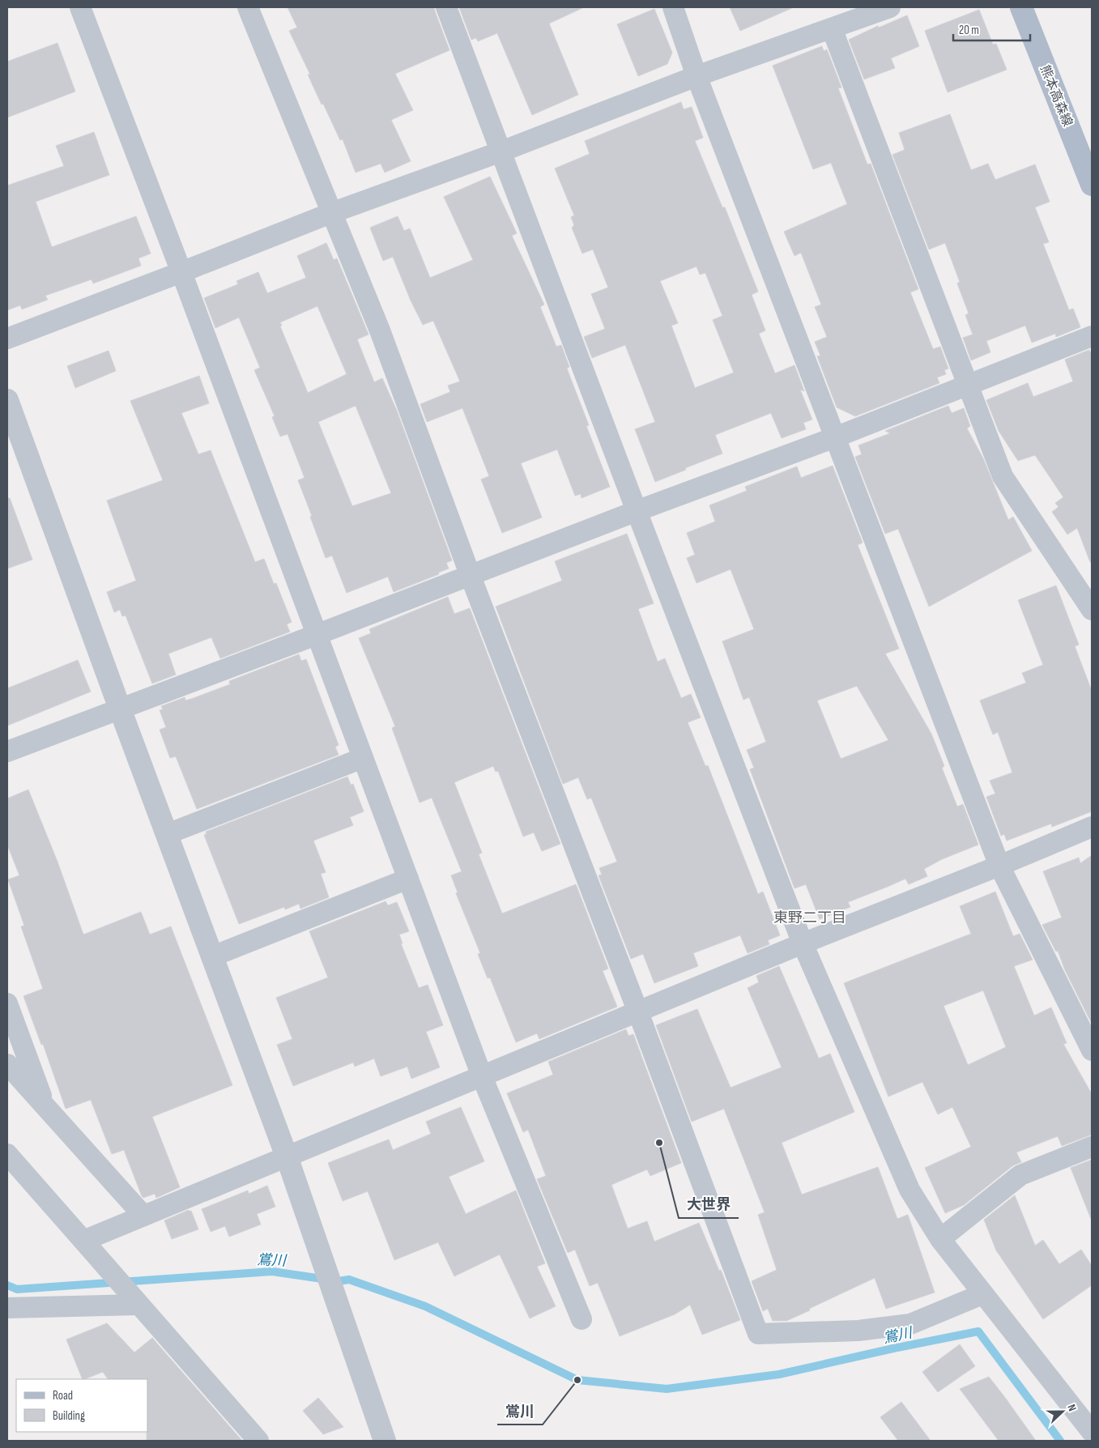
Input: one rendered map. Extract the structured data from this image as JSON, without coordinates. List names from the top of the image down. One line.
{"streets":{"main road":["熊本高森線"]},"districts":["東野二丁目"],"water":["鴬川"],"places":["大世界","鴬川"],"legend":["Road","Building"],"scale_bar":"20 m","north":"right"}
